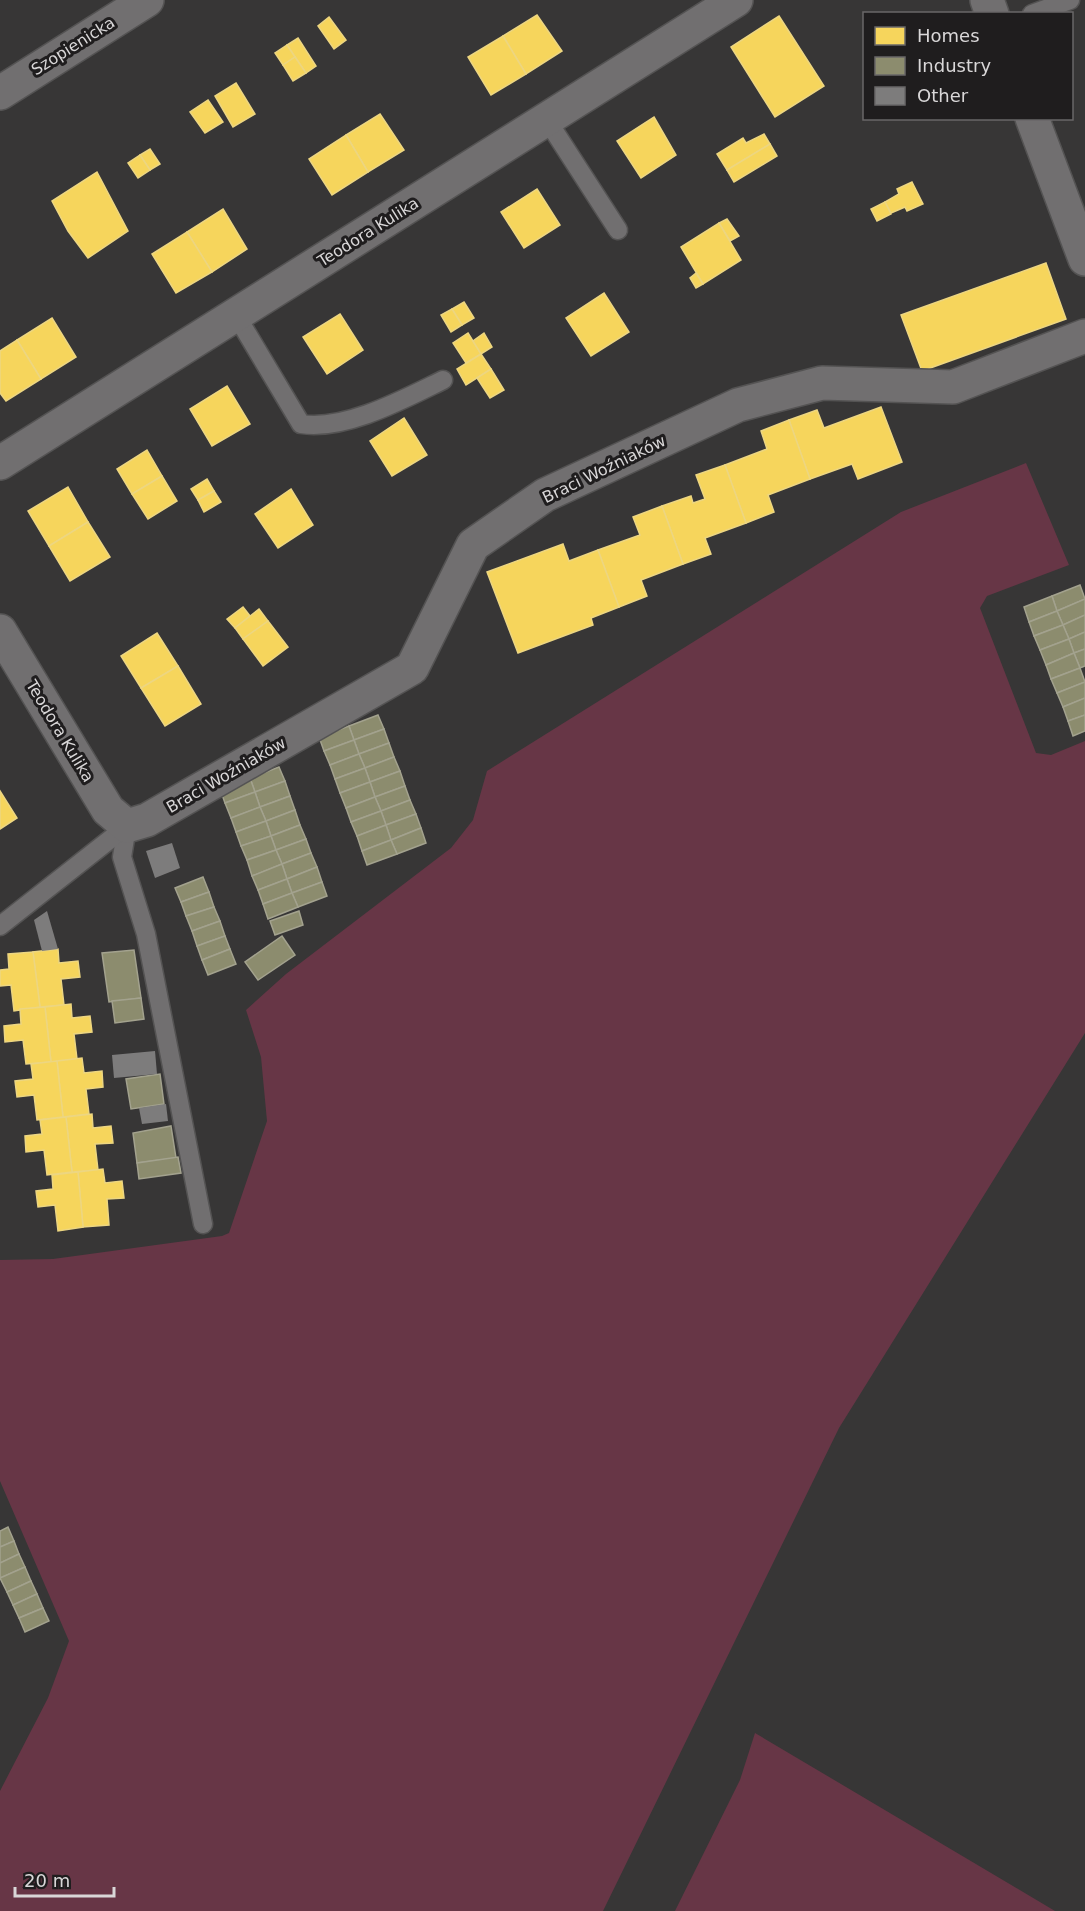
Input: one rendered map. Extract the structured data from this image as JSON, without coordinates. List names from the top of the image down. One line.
{"streets":{"street":["Szopienicka","Teodora Kulika","Braci Woźniaków"]},"crossings":[["Teodora Kulika","Braci Woźniaków"]],"legend":["Homes","Industry","Other"],"scale_bar":"20 m"}
